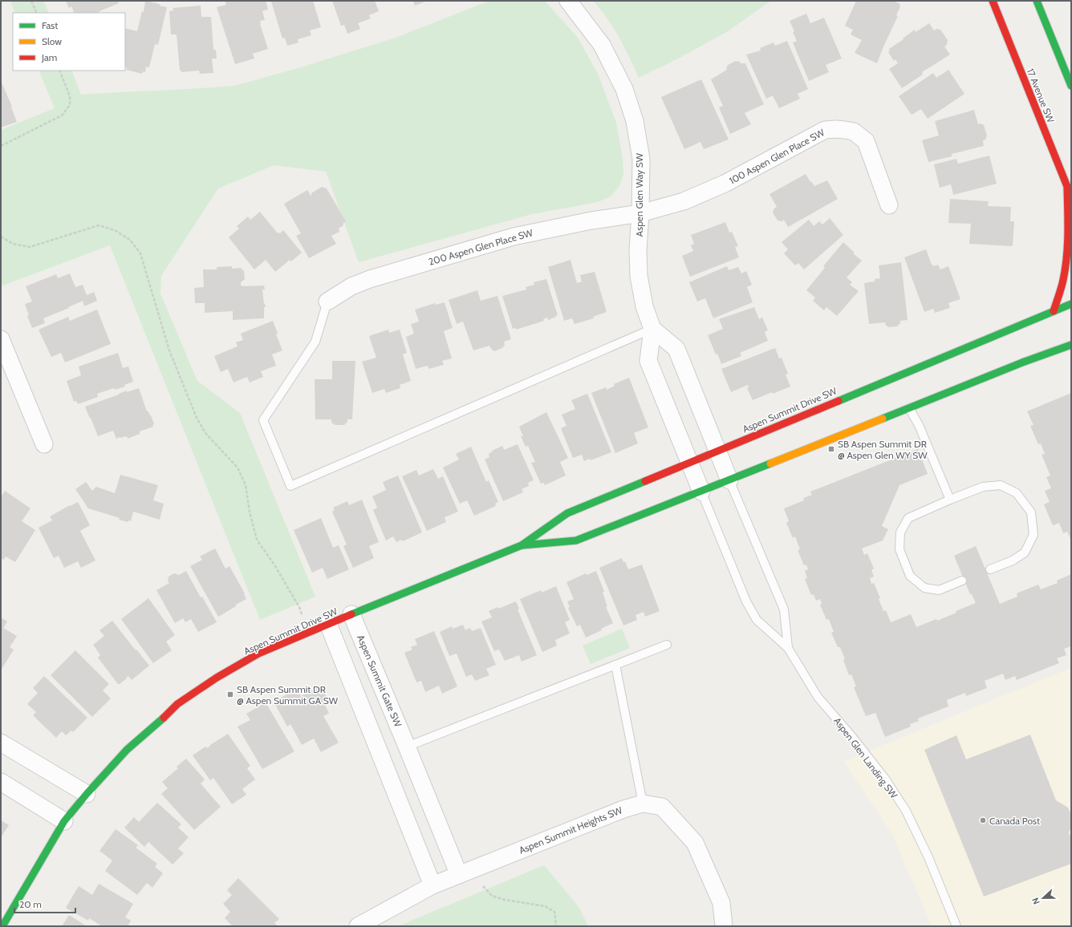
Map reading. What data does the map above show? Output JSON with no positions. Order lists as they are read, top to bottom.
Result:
{
  "streets": {
    "street": [
      "17 Avenue SW",
      "100 Aspen Glen Place SW",
      "Aspen Glen Way SW",
      "200 Aspen Glen Place SW",
      "Aspen Summit Drive SW",
      "Aspen Summit Gate SW",
      "Aspen Summit Heights SW"
    ],
    "lane": ["Aspen Glen Landing SW"]
  },
  "crossings": [
    ["100 Aspen Glen Place SW", "Aspen Glen Way SW"],
    ["100 Aspen Glen Place SW", "200 Aspen Glen Place SW"],
    ["Aspen Glen Way SW", "200 Aspen Glen Place SW"],
    ["Aspen Glen Way SW", "Aspen Summit Drive SW"],
    ["Aspen Glen Way SW", "Aspen Glen Landing SW"],
    ["Aspen Summit Drive SW", "Aspen Summit Gate SW"],
    ["Aspen Summit Drive SW", "Aspen Glen Landing SW"],
    ["Aspen Summit Gate SW", "Aspen Summit Heights SW"]
  ],
  "places": {
    "transit": ["SB Aspen Summit DR @ Aspen Glen WY SW", "SB Aspen Summit DR @ Aspen Summit GA SW"],
    "other": ["Canada Post"]
  },
  "legend": ["Fast", "Slow", "Jam"],
  "scale_bar": "20 m",
  "north": "left"
}
